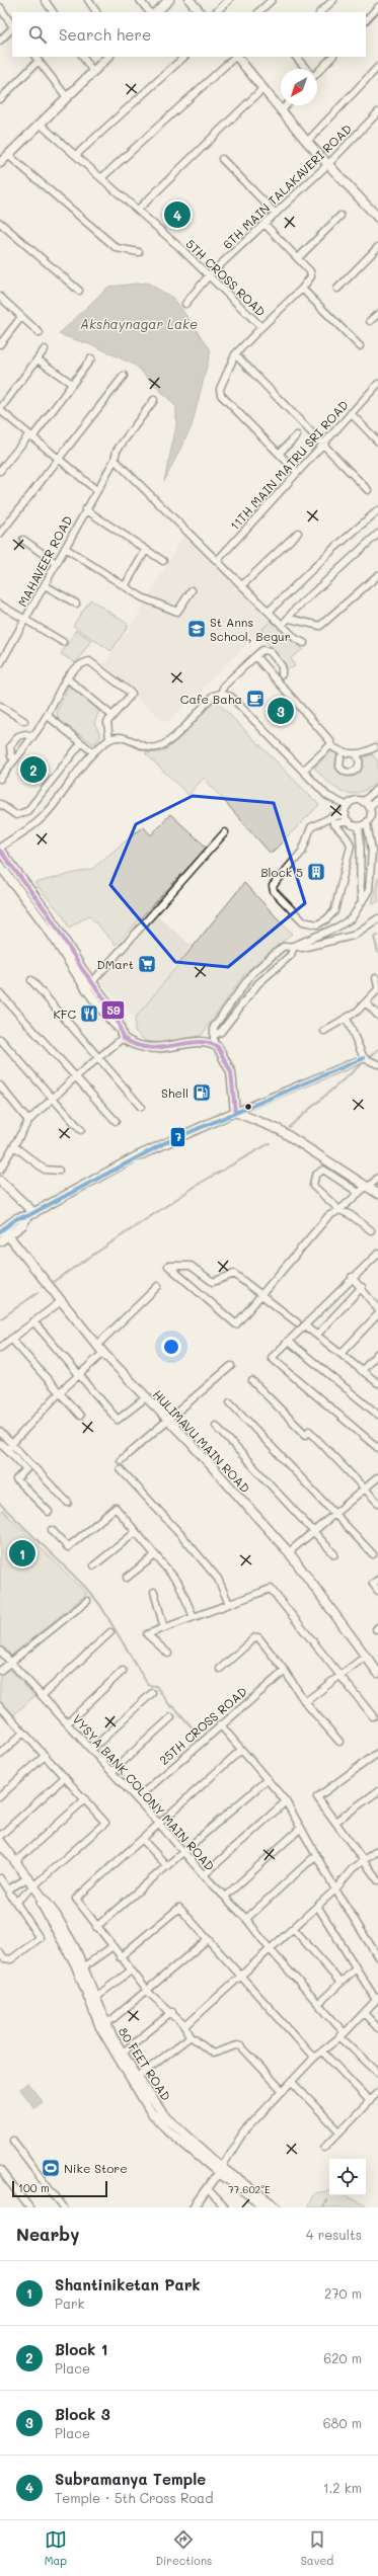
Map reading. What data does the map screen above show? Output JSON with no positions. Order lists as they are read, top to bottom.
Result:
{
  "streets": {
    "main road": ["HULIMAVU MAIN ROAD", "80 FEET ROAD"],
    "street": [
      "6TH MAIN TALAKAVERI ROAD",
      "5TH CROSS ROAD",
      "11TH MAIN MATRU SRI ROAD",
      "MAHAVEER ROAD",
      "25TH CROSS ROAD",
      "VYSYA BANK COLONY MAIN ROAD"
    ]
  },
  "crossings": [
    ["6TH MAIN TALAKAVERI ROAD", "5TH CROSS ROAD"],
    ["25TH CROSS ROAD", "VYSYA BANK COLONY MAIN ROAD"]
  ],
  "water": ["Akshaynagar Lake"],
  "places": {
    "school or university": ["St Anns School, Begur"],
    "cafe": ["Cafe Baha"],
    "building": ["Block 5"],
    "supermarket": ["DMart"],
    "restaurant": ["KFC"],
    "fuel station": ["Shell"],
    "sports": ["Nike Store"]
  },
  "lines": ["transit line 59", "transit line 7"],
  "scale_bar": "100 m",
  "north": "bottom left",
  "page": {
    "search": "Search here",
    "pins": [
      "4",
      "3",
      "2",
      "1"
    ],
    "scale": "100 m",
    "heading": ["Nearby", "4 results"],
    "list": [
      {
        "mark": "1",
        "name": "Shantiniketan Park",
        "note": "Park",
        "value": "270 m"
      },
      {
        "mark": "2",
        "name": "Block 1",
        "note": "Place",
        "value": "620 m"
      },
      {
        "mark": "3",
        "name": "Block 3",
        "note": "Place",
        "value": "680 m"
      },
      {
        "mark": "4",
        "name": "Subramanya Temple",
        "note": "Temple · 5th Cross Road",
        "value": "1.2 km"
      }
    ],
    "nav": ["Map", "Directions", "Saved"]
  },
  "coordinates": ["77.602°E"]
}
